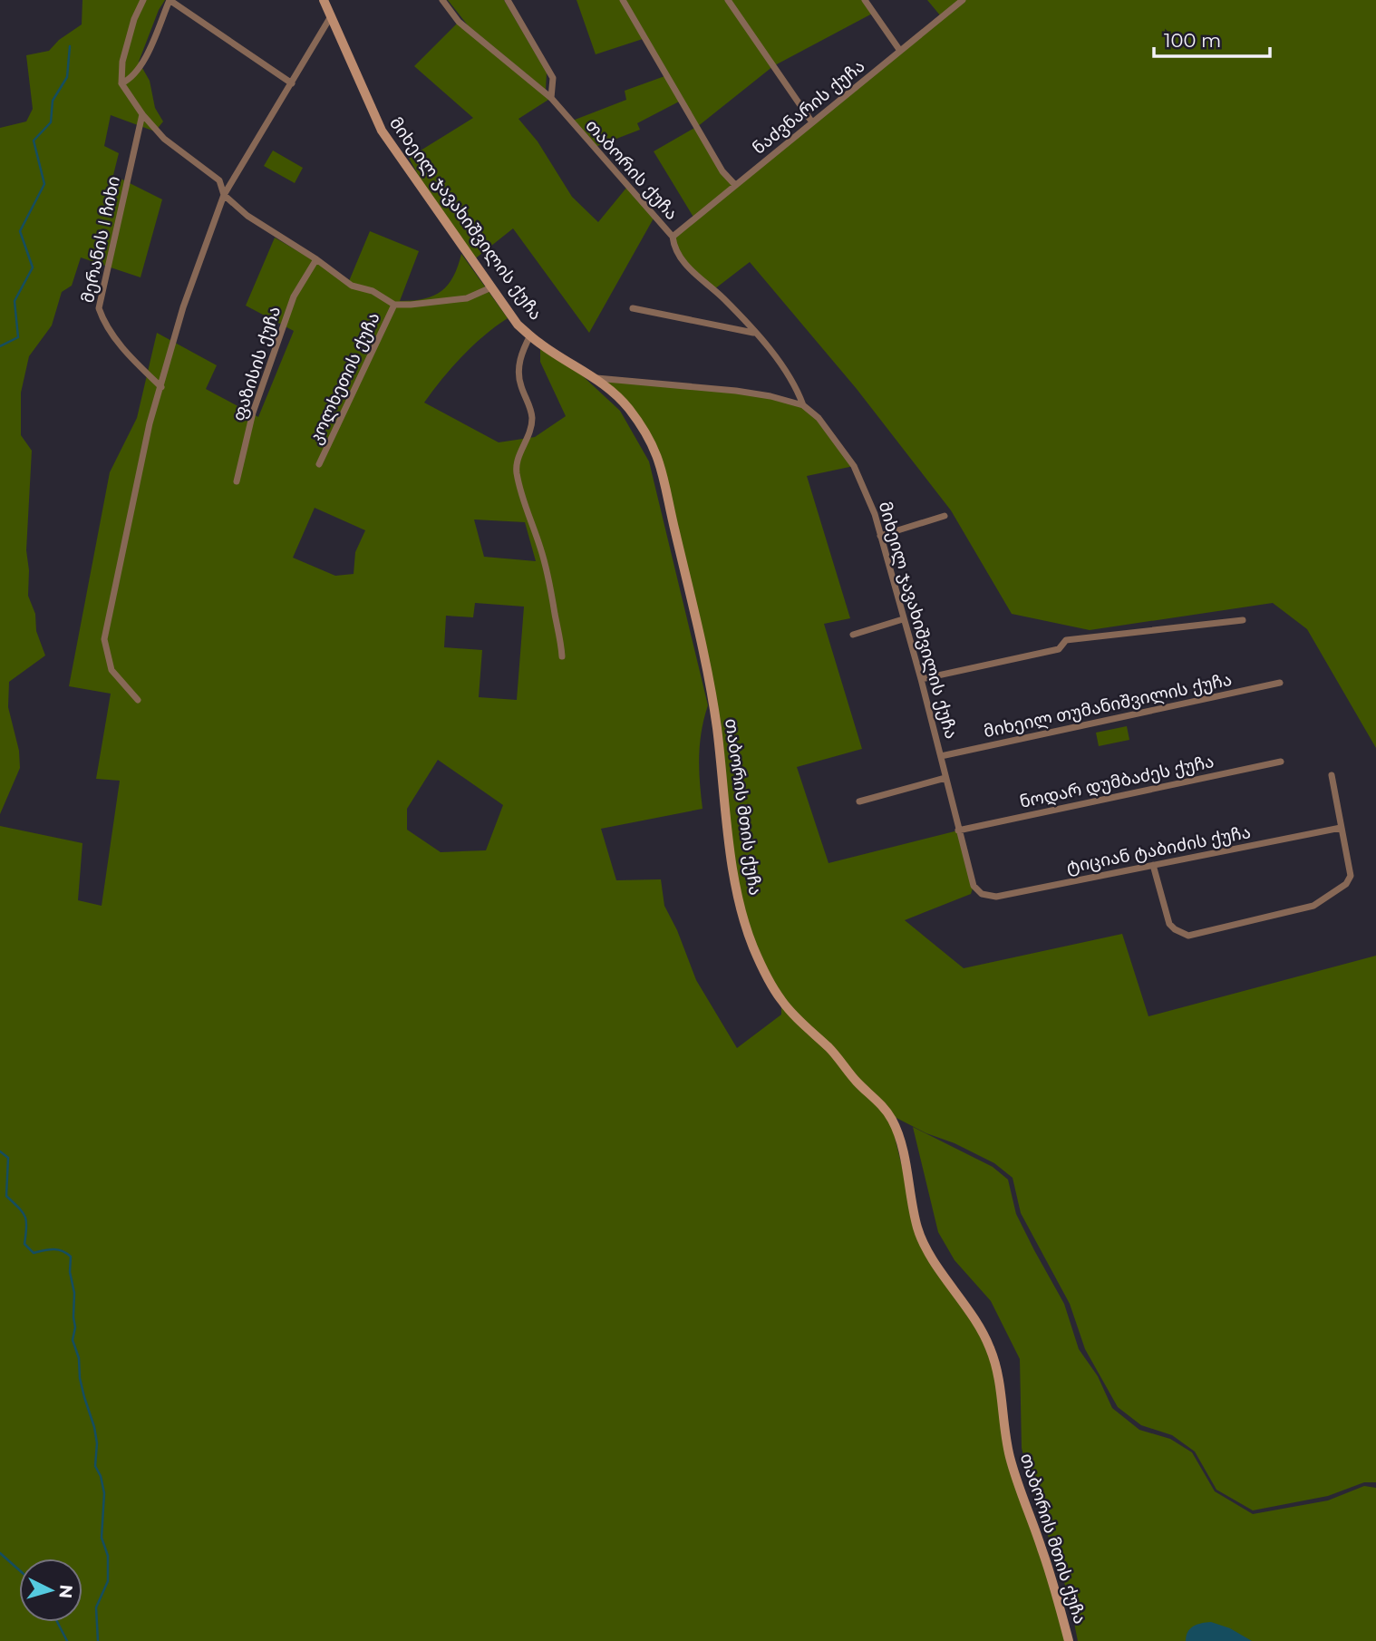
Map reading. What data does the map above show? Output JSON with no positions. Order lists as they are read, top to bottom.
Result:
{
  "streets": {
    "main road": ["მიხეილ ჯავახიშვილის ქუჩა", "თაბორის მთის ქუჩა"],
    "street": [
      "ნაძვნარის ქუჩა",
      "თაბორის ქუჩა",
      "მერანის I ჩიხი",
      "ფაზისის ქუჩა",
      "კოლხეთის ქუჩა",
      "მიხეილ თუმანიშვილის ქუჩა",
      "ნოდარ დუმბაძეს ქუჩა",
      "ტიციან ტაბიძის ქუჩა"
    ]
  },
  "crossings": [
    ["ნაძვნარის ქუჩა", "თაბორის ქუჩა"],
    ["თაბორის ქუჩა", "მიხეილ ჯავახიშვილის ქუჩა"],
    ["მიხეილ ჯავახიშვილის ქუჩა", "მიხეილ თუმანიშვილის ქუჩა"],
    ["მიხეილ ჯავახიშვილის ქუჩა", "ნოდარ დუმბაძეს ქუჩა"],
    ["მიხეილ ჯავახიშვილის ქუჩა", "თაბორის მთის ქუჩა"],
    ["მიხეილ ჯავახიშვილის ქუჩა", "ტიციან ტაბიძის ქუჩა"]
  ],
  "scale_bar": "100 m",
  "north": "right"
}
